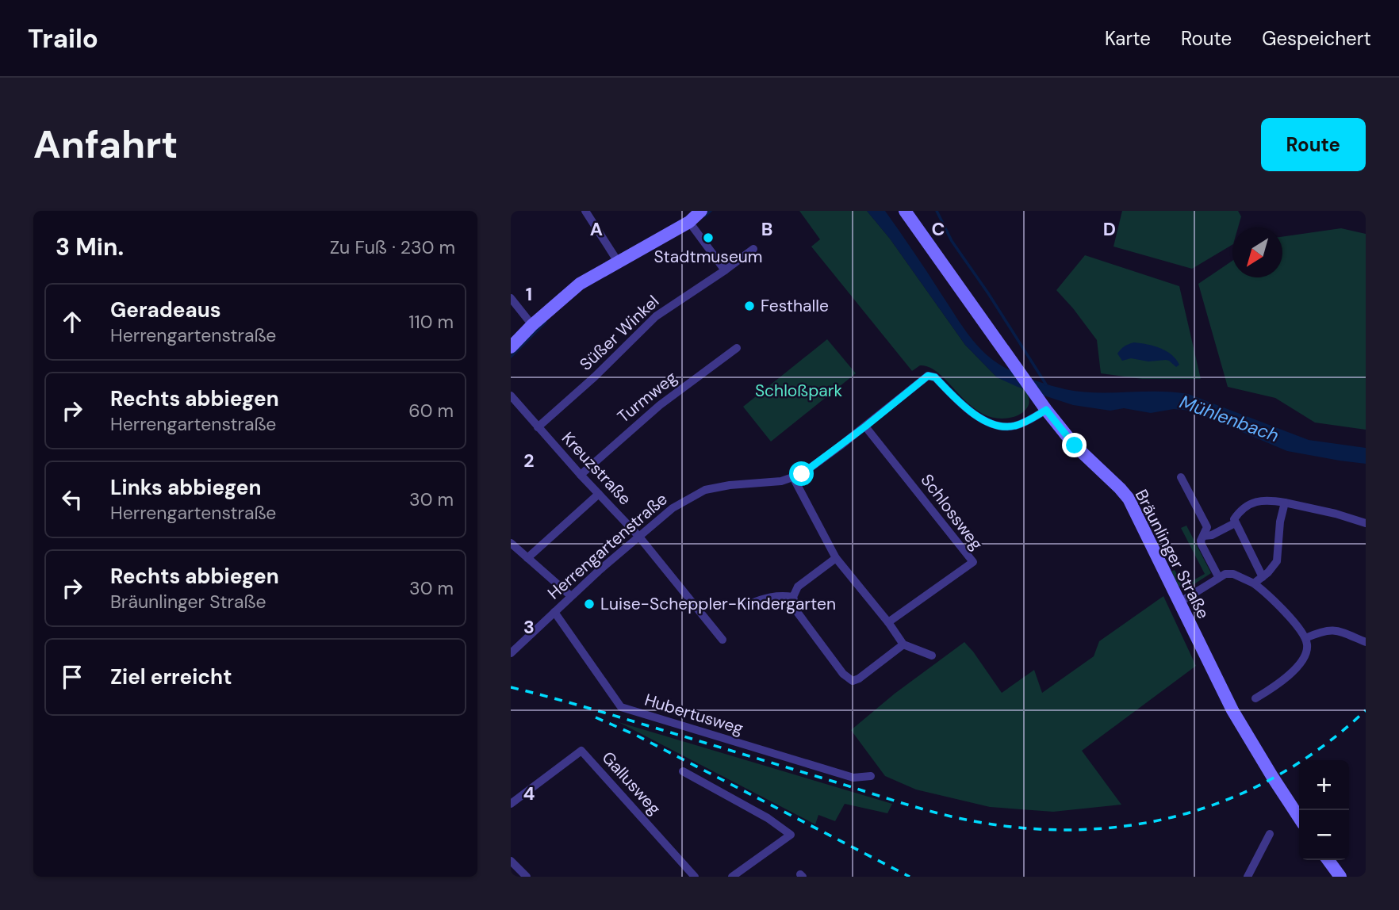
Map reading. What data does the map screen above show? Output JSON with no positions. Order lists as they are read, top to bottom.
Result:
{
  "streets": {
    "main road": ["Bräunlinger Straße"],
    "street": [
      "Süßer Winkel",
      "Turmweg",
      "Kreuzstraße",
      "Schlossweg",
      "Herrengartenstraße",
      "Hubertusweg",
      "Gallusweg"
    ]
  },
  "crossings": [
    ["Süßer Winkel", "Kreuzstraße"],
    ["Turmweg", "Kreuzstraße"],
    ["Kreuzstraße", "Herrengartenstraße"],
    ["Schlossweg", "Herrengartenstraße"],
    ["Herrengartenstraße", "Bräunlinger Straße"],
    ["Herrengartenstraße", "Hubertusweg"]
  ],
  "water": ["Mühlenbach"],
  "parks": ["Schloßpark"],
  "places": ["Stadtmuseum", "Festhalle", "Luise-Scheppler-Kindergarten"],
  "north": "bottom left",
  "page": {
    "header": "Trailo",
    "nav": ["Karte", "Route", "Gespeichert"],
    "buttons": "Route",
    "title": "Anfahrt",
    "heading": ["3 Min.", "Zu Fuß · 230 m"],
    "list": [
      ["Geradeaus", "Herrengartenstraße", "110 m"],
      ["Rechts abbiegen", "Herrengartenstraße", "60 m"],
      ["Links abbiegen", "Herrengartenstraße", "30 m"],
      ["Rechts abbiegen", "Bräunlinger Straße", "30 m"],
      "Ziel erreicht"
    ],
    "map_buttons": ["+", "−"]
  },
  "grid": {
    "columns": [
      "A",
      "B",
      "C",
      "D"
    ],
    "rows": [
      "1",
      "2",
      "3",
      "4"
    ]
  }
}
